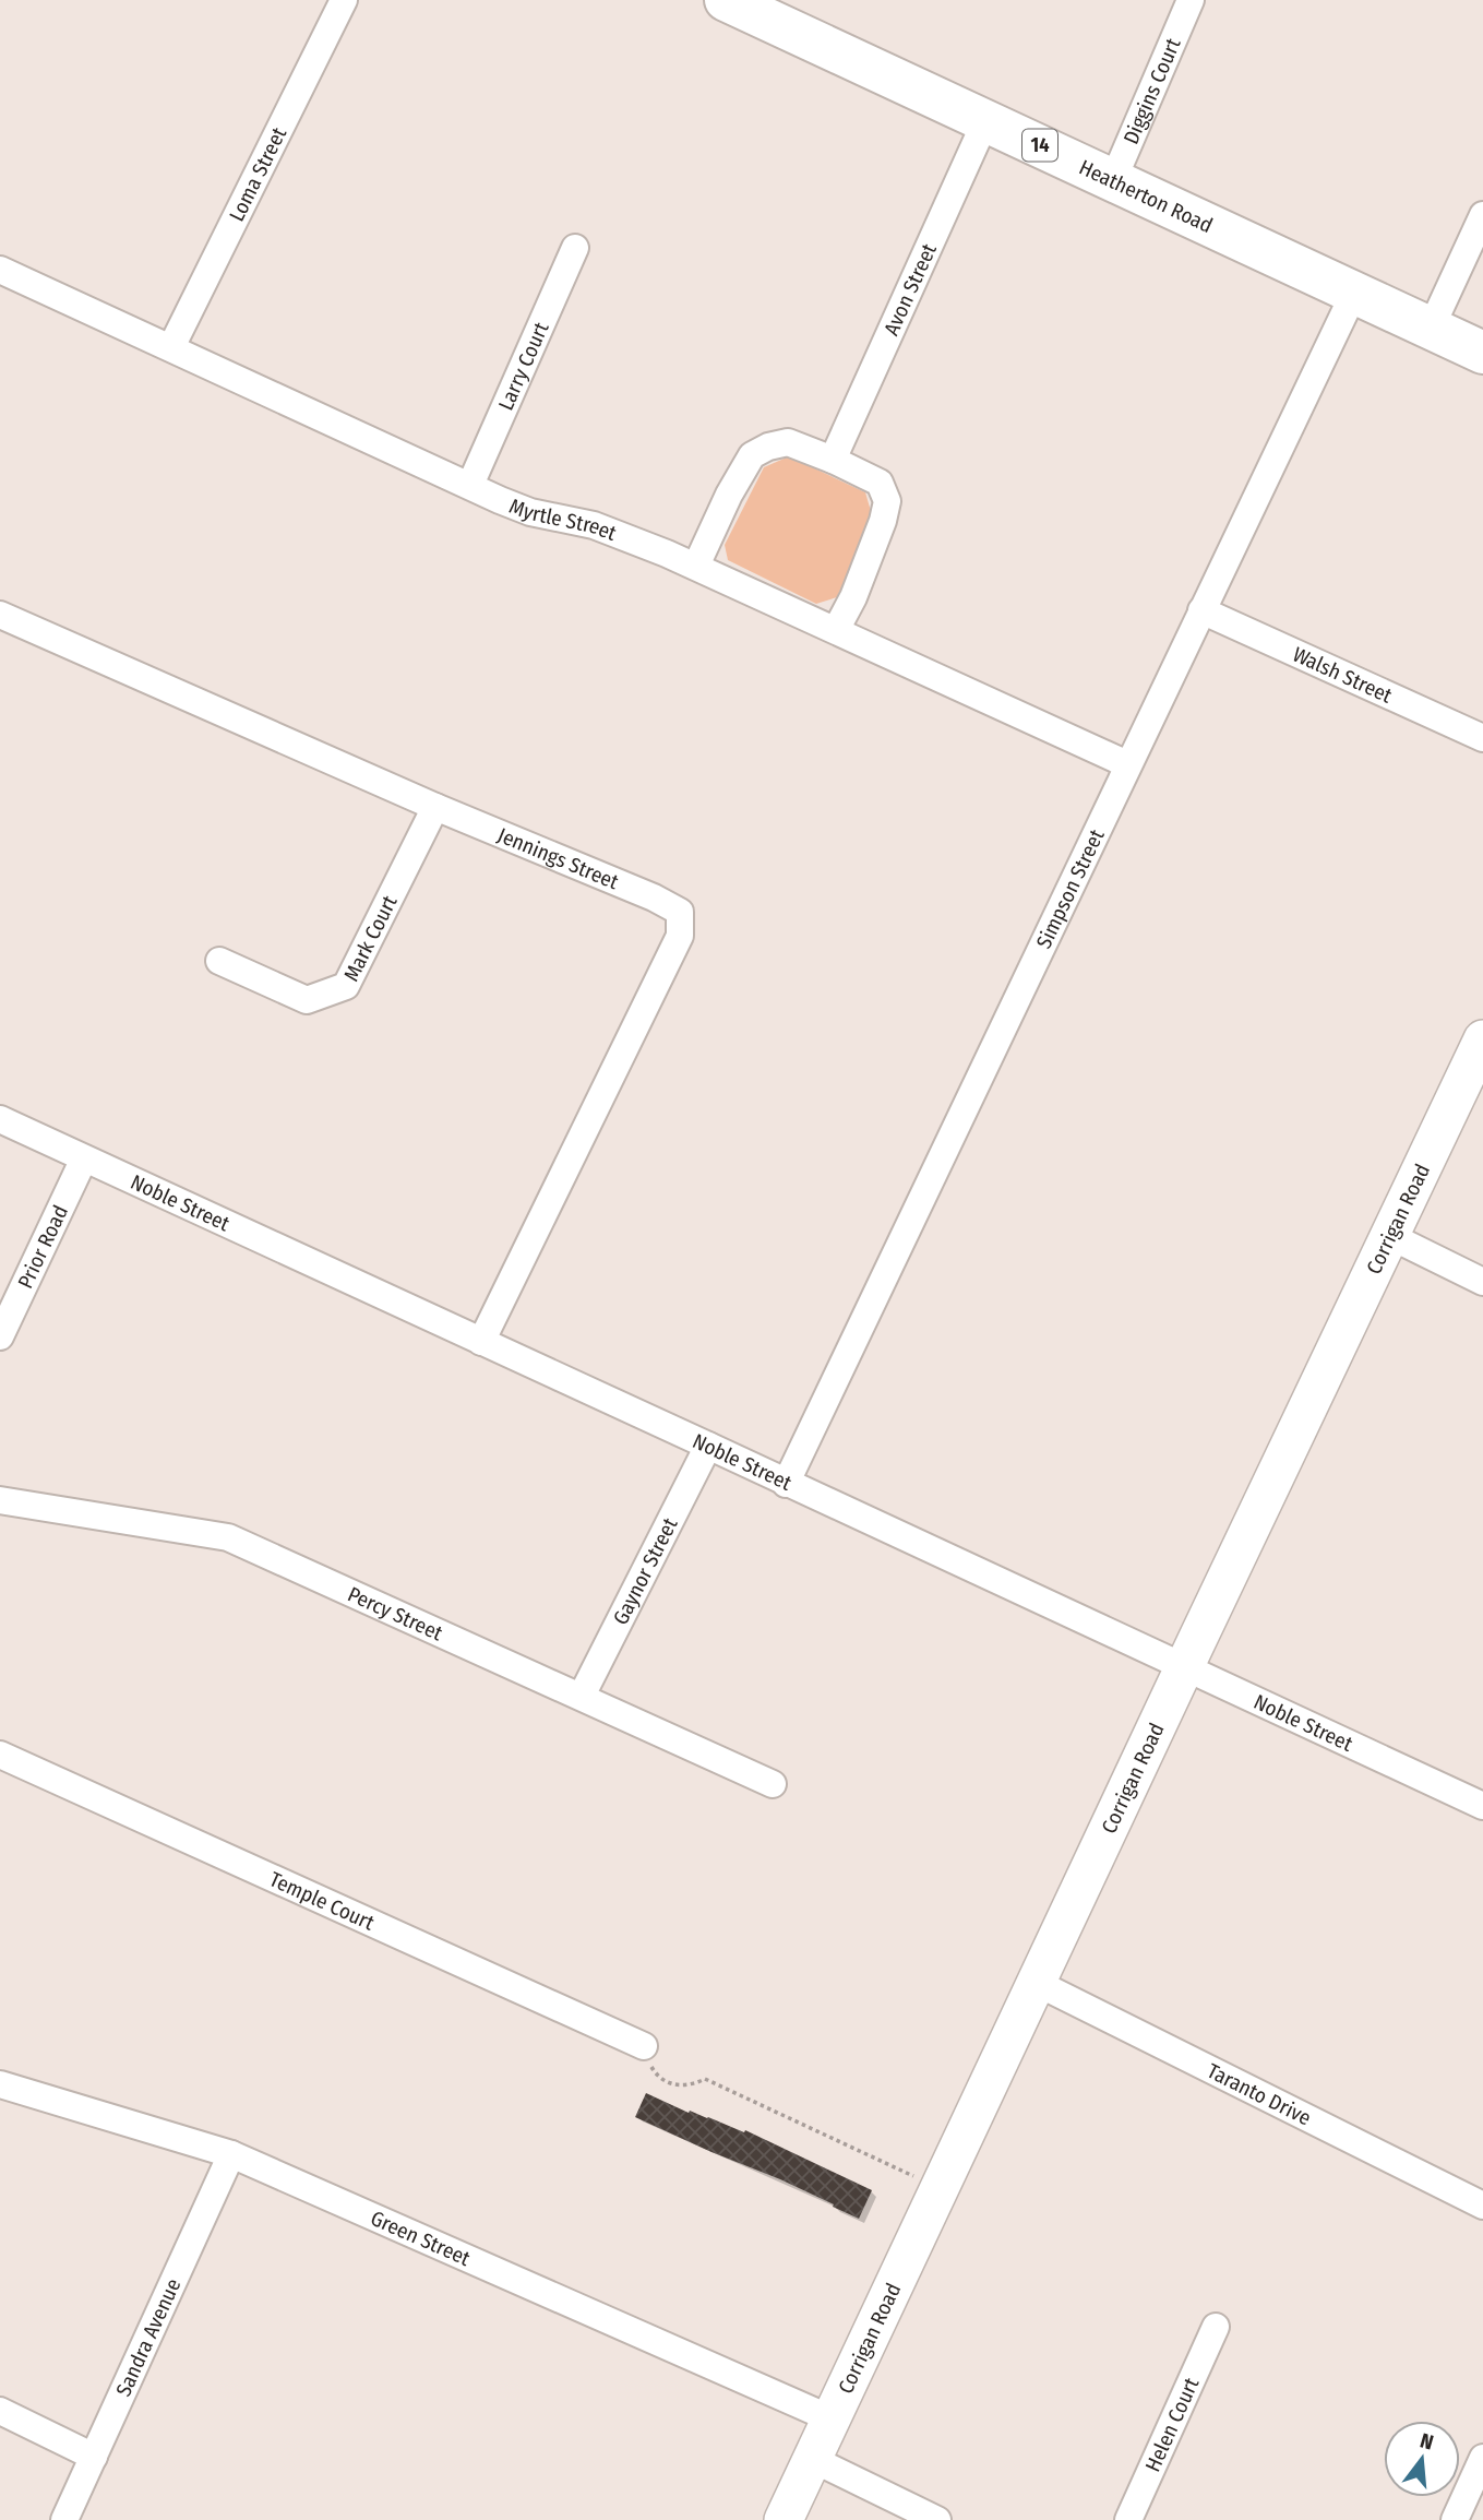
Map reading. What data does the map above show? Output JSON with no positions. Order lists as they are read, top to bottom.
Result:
{
  "streets": {
    "main road": ["14", "Heatherton Road", "Corrigan Road"],
    "street": [
      "Diggins Court",
      "Loma Street",
      "Avon Street",
      "Larry Court",
      "Myrtle Street",
      "Walsh Street",
      "Jennings Street",
      "Simpson Street",
      "Mark Court",
      "Noble Street",
      "Prior Road",
      "Gaynor Street",
      "Percy Street",
      "Temple Court",
      "Taranto Drive",
      "Green Street",
      "Sandra Avenue",
      "Helen Court"
    ]
  },
  "crossings": [
    ["Diggins Court", "Heatherton Road"],
    ["Loma Street", "Myrtle Street"],
    ["Heatherton Road", "Avon Street"],
    ["Heatherton Road", "Simpson Street"],
    ["Larry Court", "Myrtle Street"],
    ["Myrtle Street", "Simpson Street"],
    ["Walsh Street", "Simpson Street"],
    ["Jennings Street", "Mark Court"],
    ["Jennings Street", "Noble Street"],
    ["Simpson Street", "Noble Street"],
    ["Noble Street", "Corrigan Road"],
    ["Noble Street", "Prior Road"],
    ["Noble Street", "Gaynor Street"],
    ["Corrigan Road", "Taranto Drive"],
    ["Corrigan Road", "Green Street"],
    ["Gaynor Street", "Percy Street"],
    ["Green Street", "Sandra Avenue"]
  ],
  "north": "top"
}
